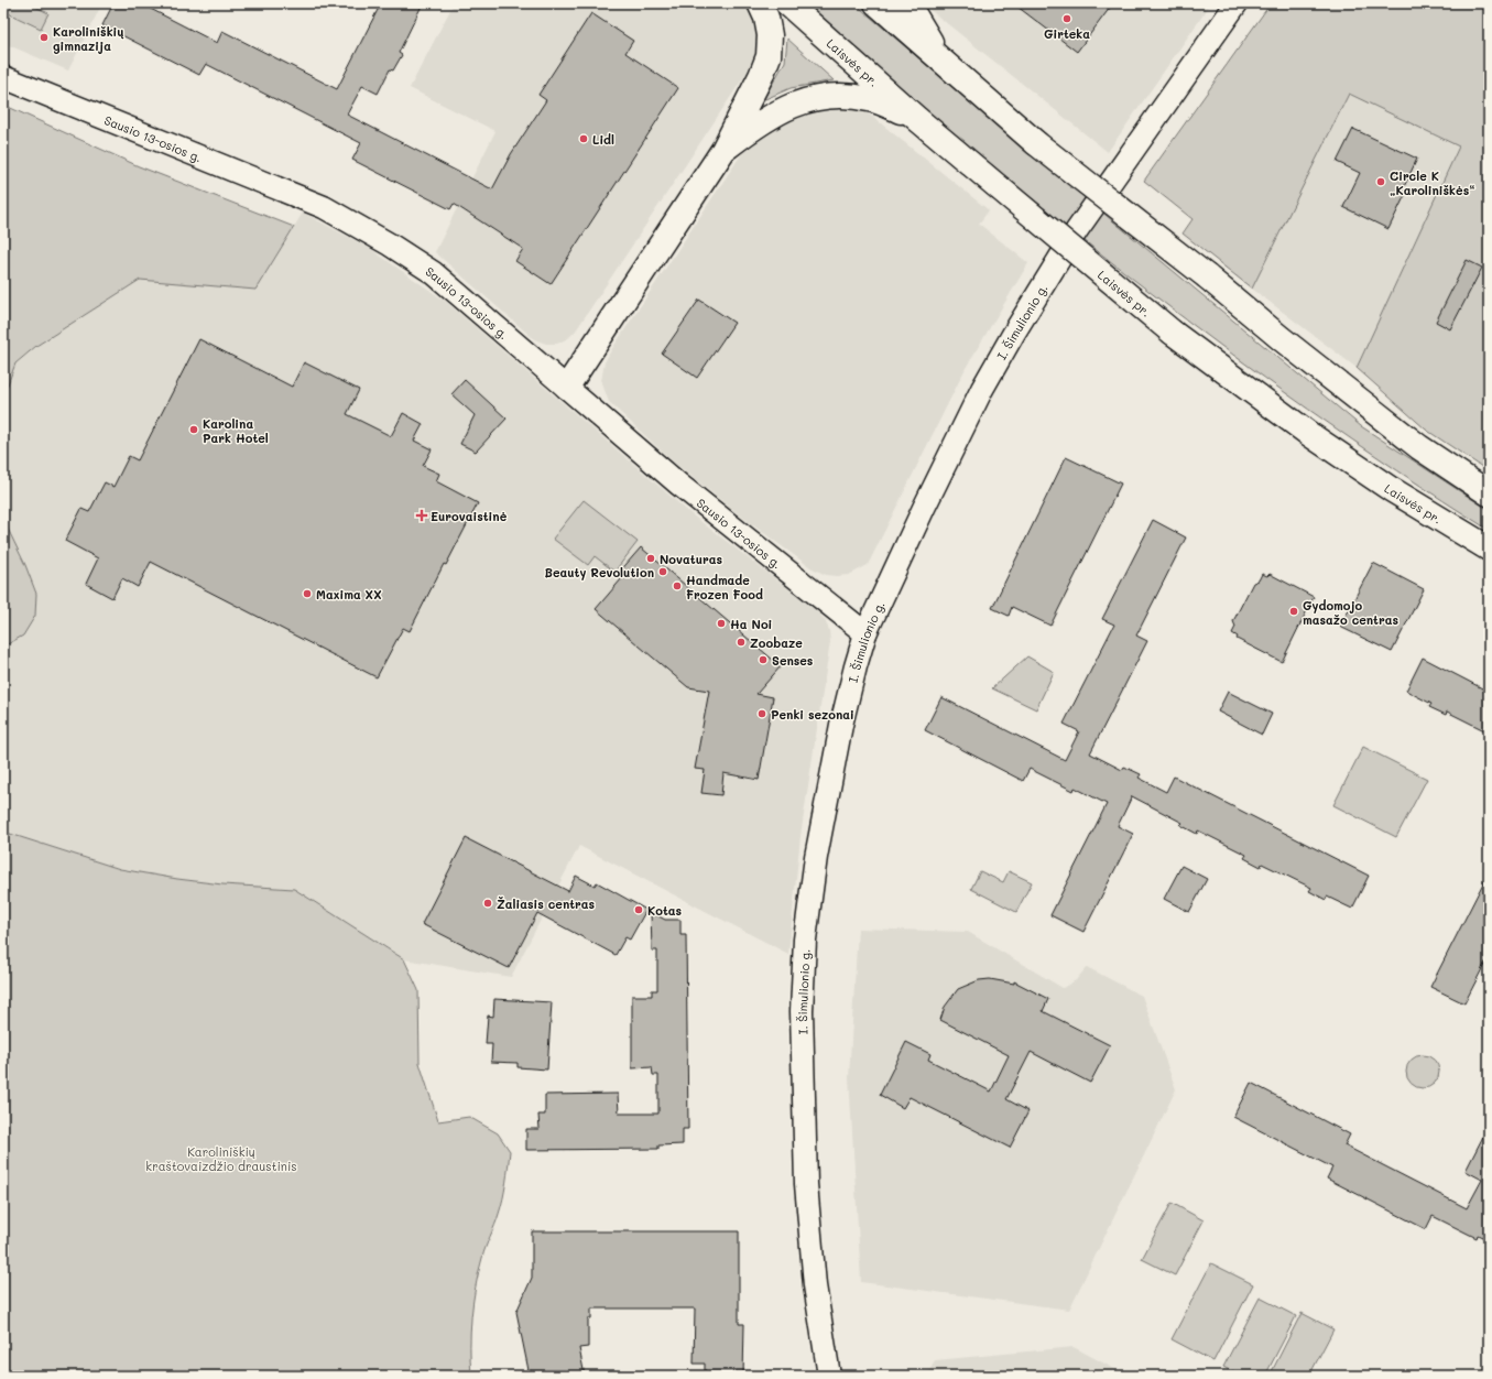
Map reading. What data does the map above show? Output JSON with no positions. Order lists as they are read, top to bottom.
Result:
{
  "streets": {
    "main road": ["Laisvės pr."],
    "street": ["Sausio 13-osios g.", "I. Šimulionio g."]
  },
  "crossings": [
    ["Sausio 13-osios g.", "I. Šimulionio g."]
  ],
  "parks": ["Karoliniškių kraštovaizdžio draustinis"],
  "places": {
    "other": [
      "Girteka",
      "Karoliniškių gimnazija",
      "Lidl",
      "Circle K „Karoliniškės“",
      "Karolina Park Hotel",
      "Novaturas",
      "Beauty Revolution",
      "Handmade Frozen Food",
      "Maxima XX",
      "Gydomojo masažo centras",
      "Ha Noi",
      "Zoobaze",
      "Senses",
      "Penki sezonai",
      "Žaliasis centras",
      "Kotas"
    ],
    "health": ["Eurovaistinė"]
  }
}
